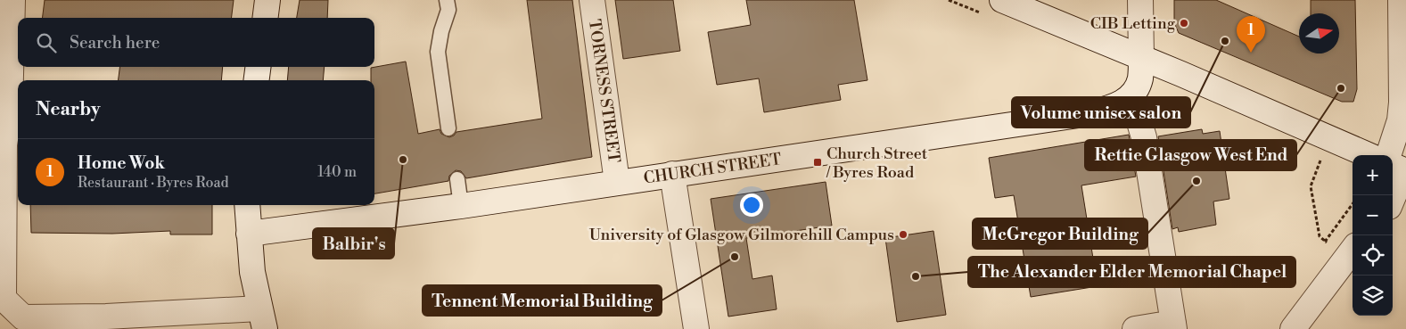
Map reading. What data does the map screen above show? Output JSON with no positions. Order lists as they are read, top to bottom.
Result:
{
  "streets": {
    "street": ["TORNESS STREET", "CHURCH STREET"]
  },
  "crossings": [
    ["TORNESS STREET", "CHURCH STREET"]
  ],
  "places": {
    "other": [
      "CIB Letting",
      "Volume unisex salon",
      "Rettie Glasgow West End",
      "Balbir's",
      "McGregor Building",
      "University of Glasgow Gilmorehill Campus",
      "Tennent Memorial Building",
      "The Alexander Elder Memorial Chapel"
    ],
    "transit": ["Church Street / Byres Road"]
  },
  "north": "right",
  "page": {
    "pins": "1",
    "search": "Search here",
    "heading": "Nearby",
    "list": [
      {
        "mark": "1",
        "name": "Home Wok",
        "note": "Restaurant · Byres Road",
        "value": "140 m"
      }
    ],
    "map_buttons": ["+", "−"]
  }
}
